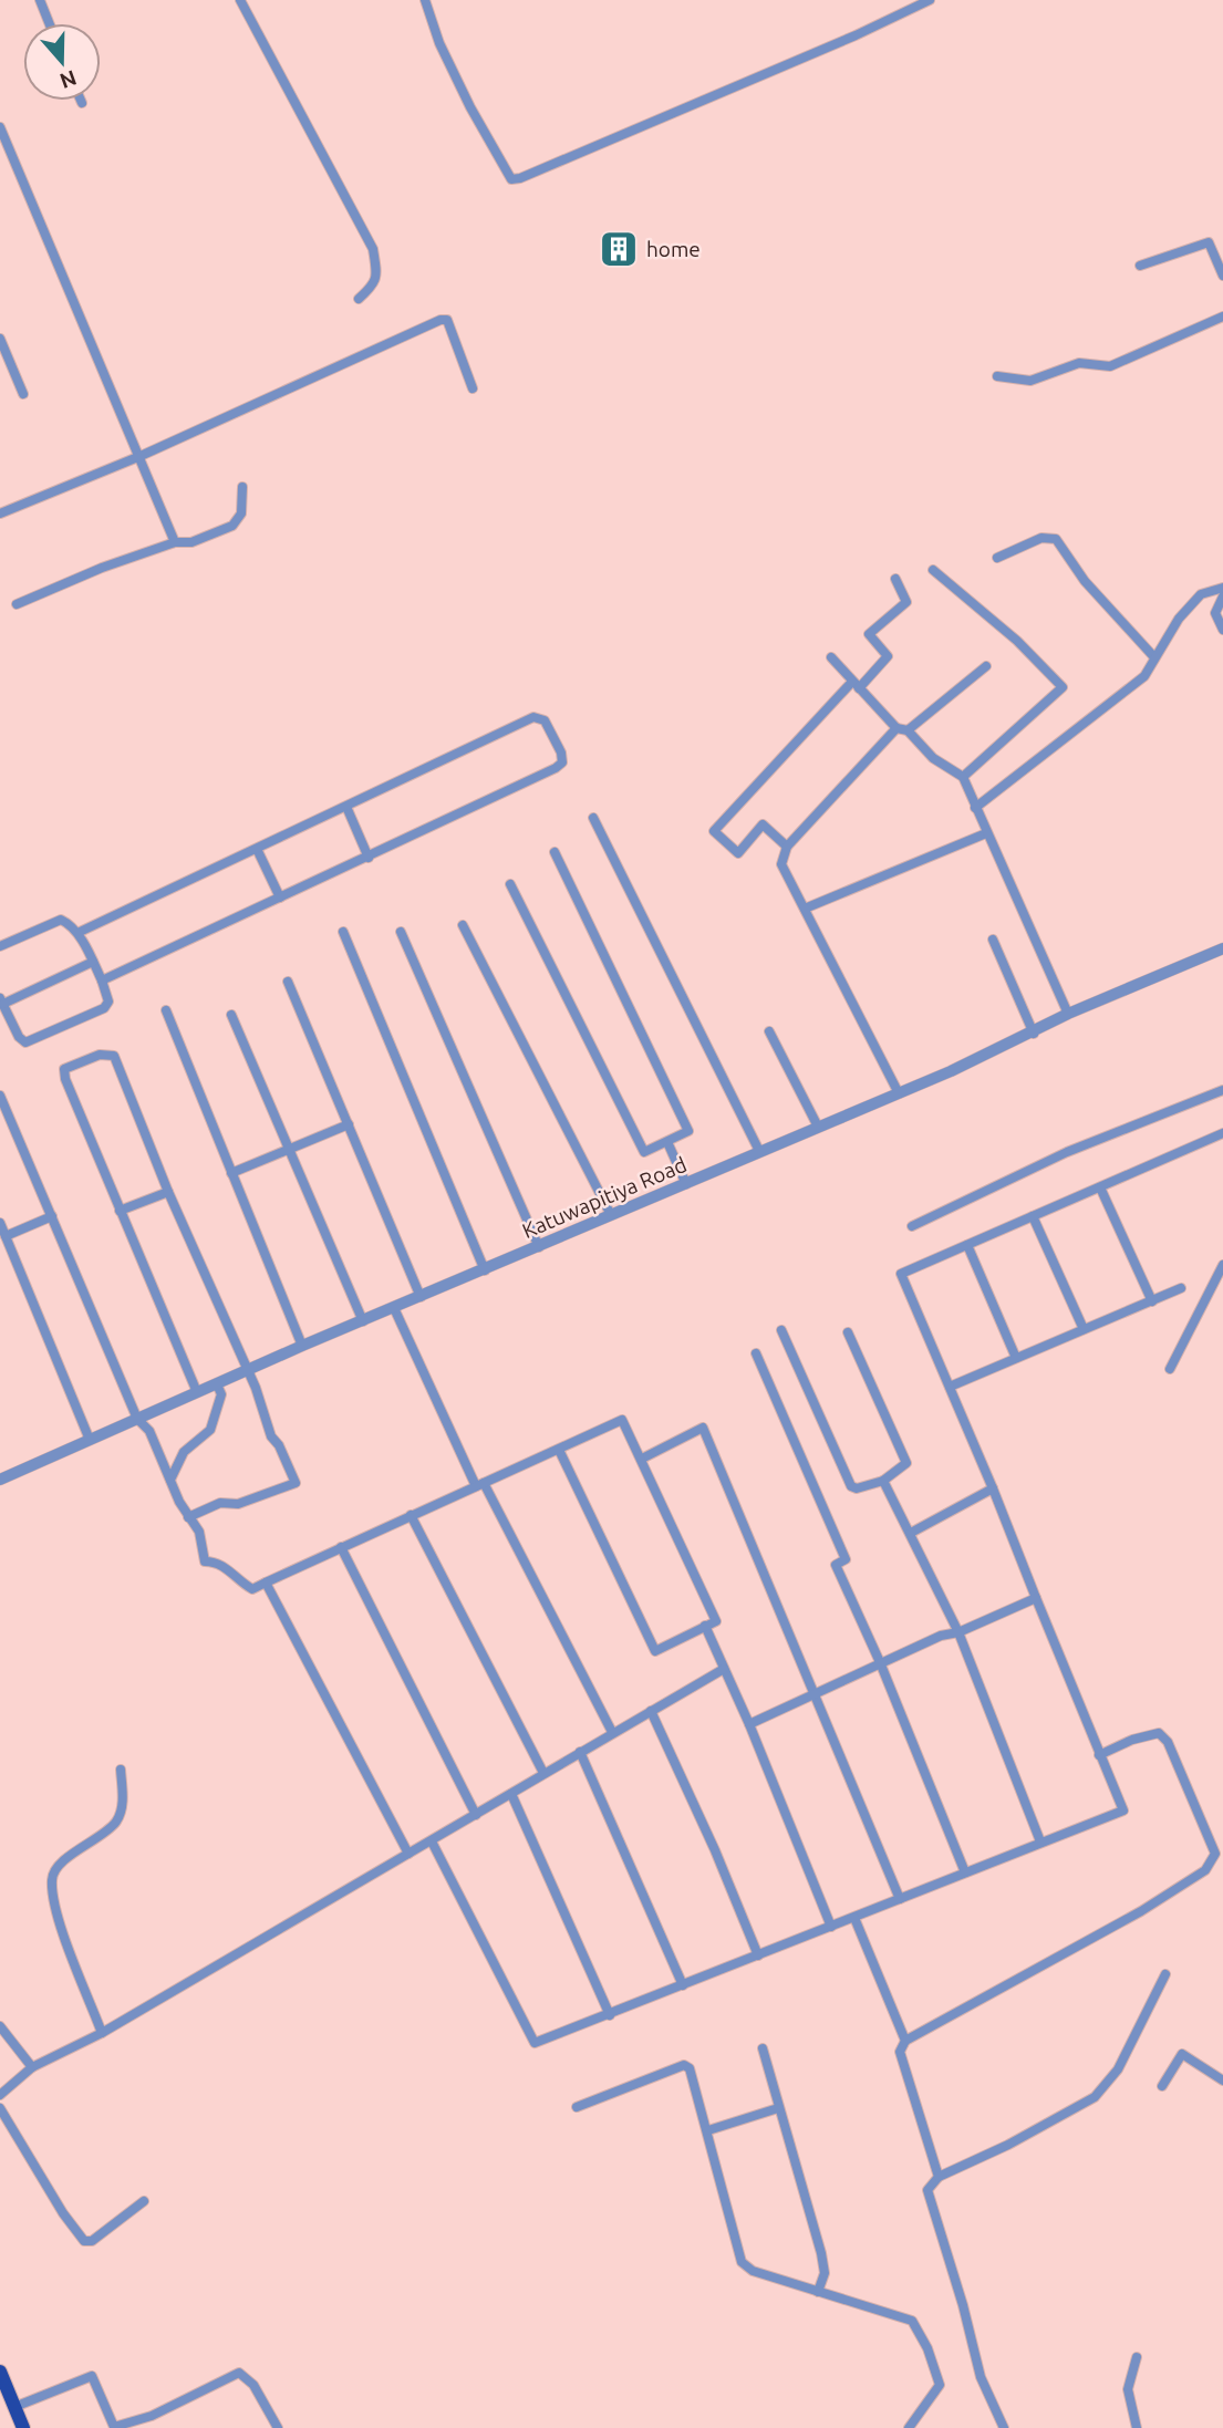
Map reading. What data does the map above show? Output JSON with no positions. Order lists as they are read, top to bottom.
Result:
{
  "streets": {
    "street": ["Katuwapitiya Road"]
  },
  "places": {
    "building": ["home"]
  },
  "north": "bottom"
}
